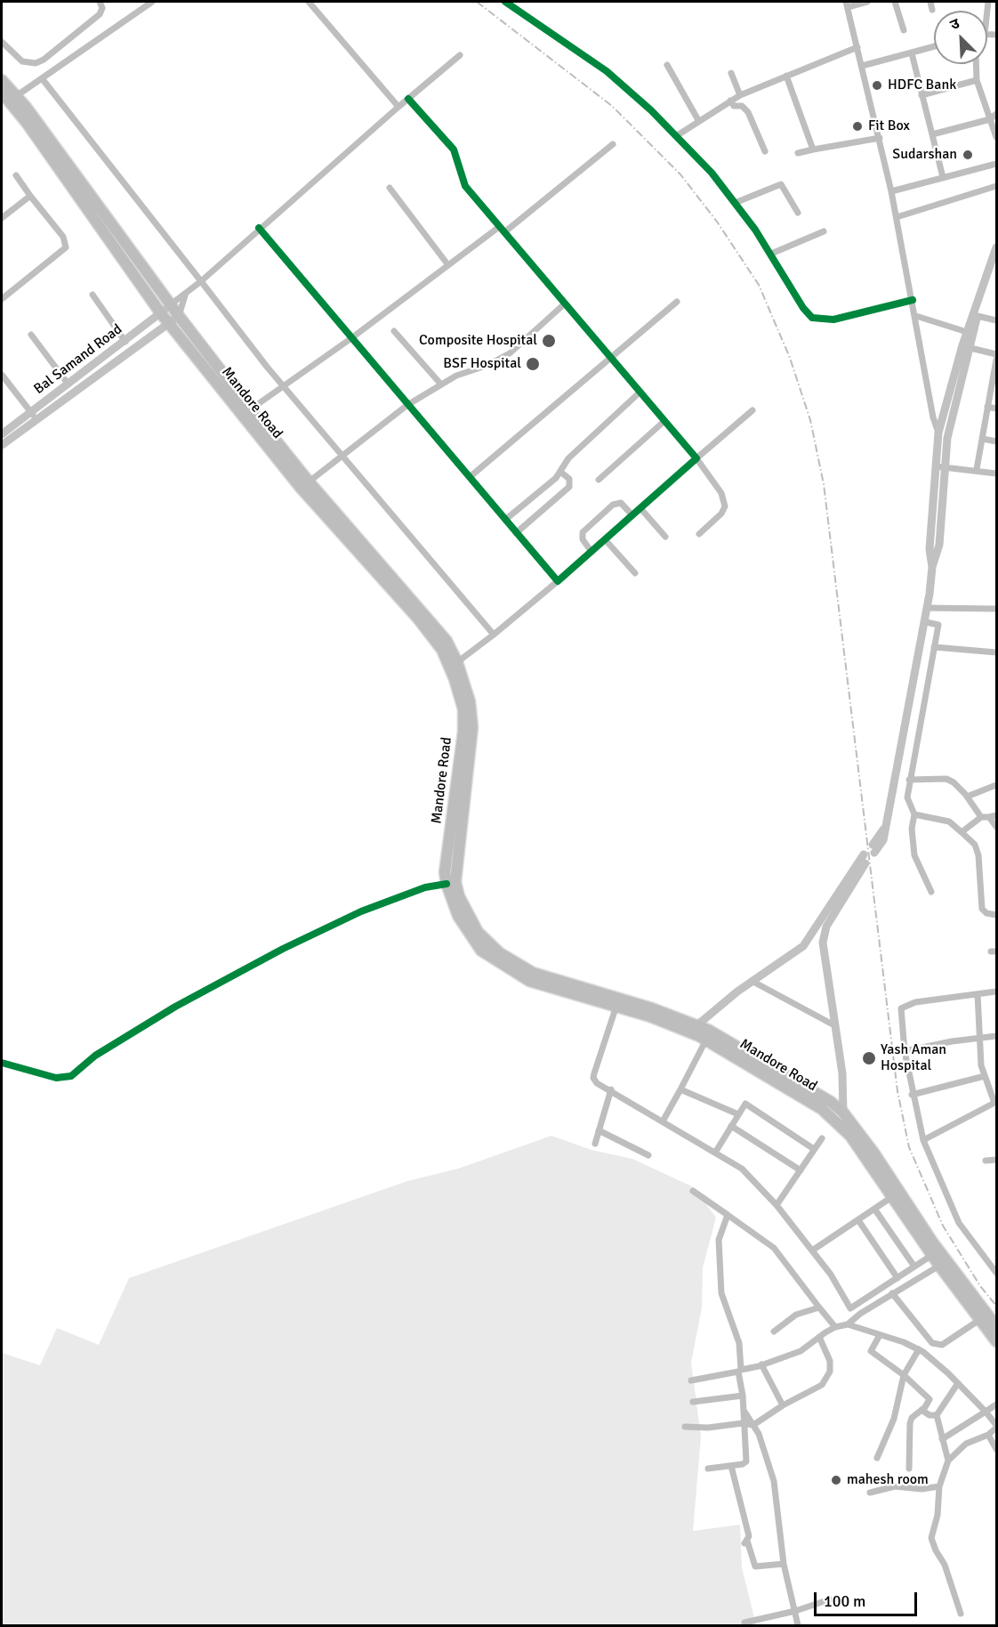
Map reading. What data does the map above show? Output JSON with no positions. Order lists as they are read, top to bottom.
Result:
{
  "streets": {
    "highway": ["Mandore Road"],
    "main road": ["Bal Samand Road"]
  },
  "crossings": [
    ["Bal Samand Road", "Mandore Road"]
  ],
  "places": [
    "HDFC Bank",
    "Fit Box",
    "Sudarshan",
    "Composite Hospital",
    "BSF Hospital",
    "Yash Aman Hospital",
    "mahesh room"
  ],
  "scale_bar": "100 m",
  "north": "top left"
}
